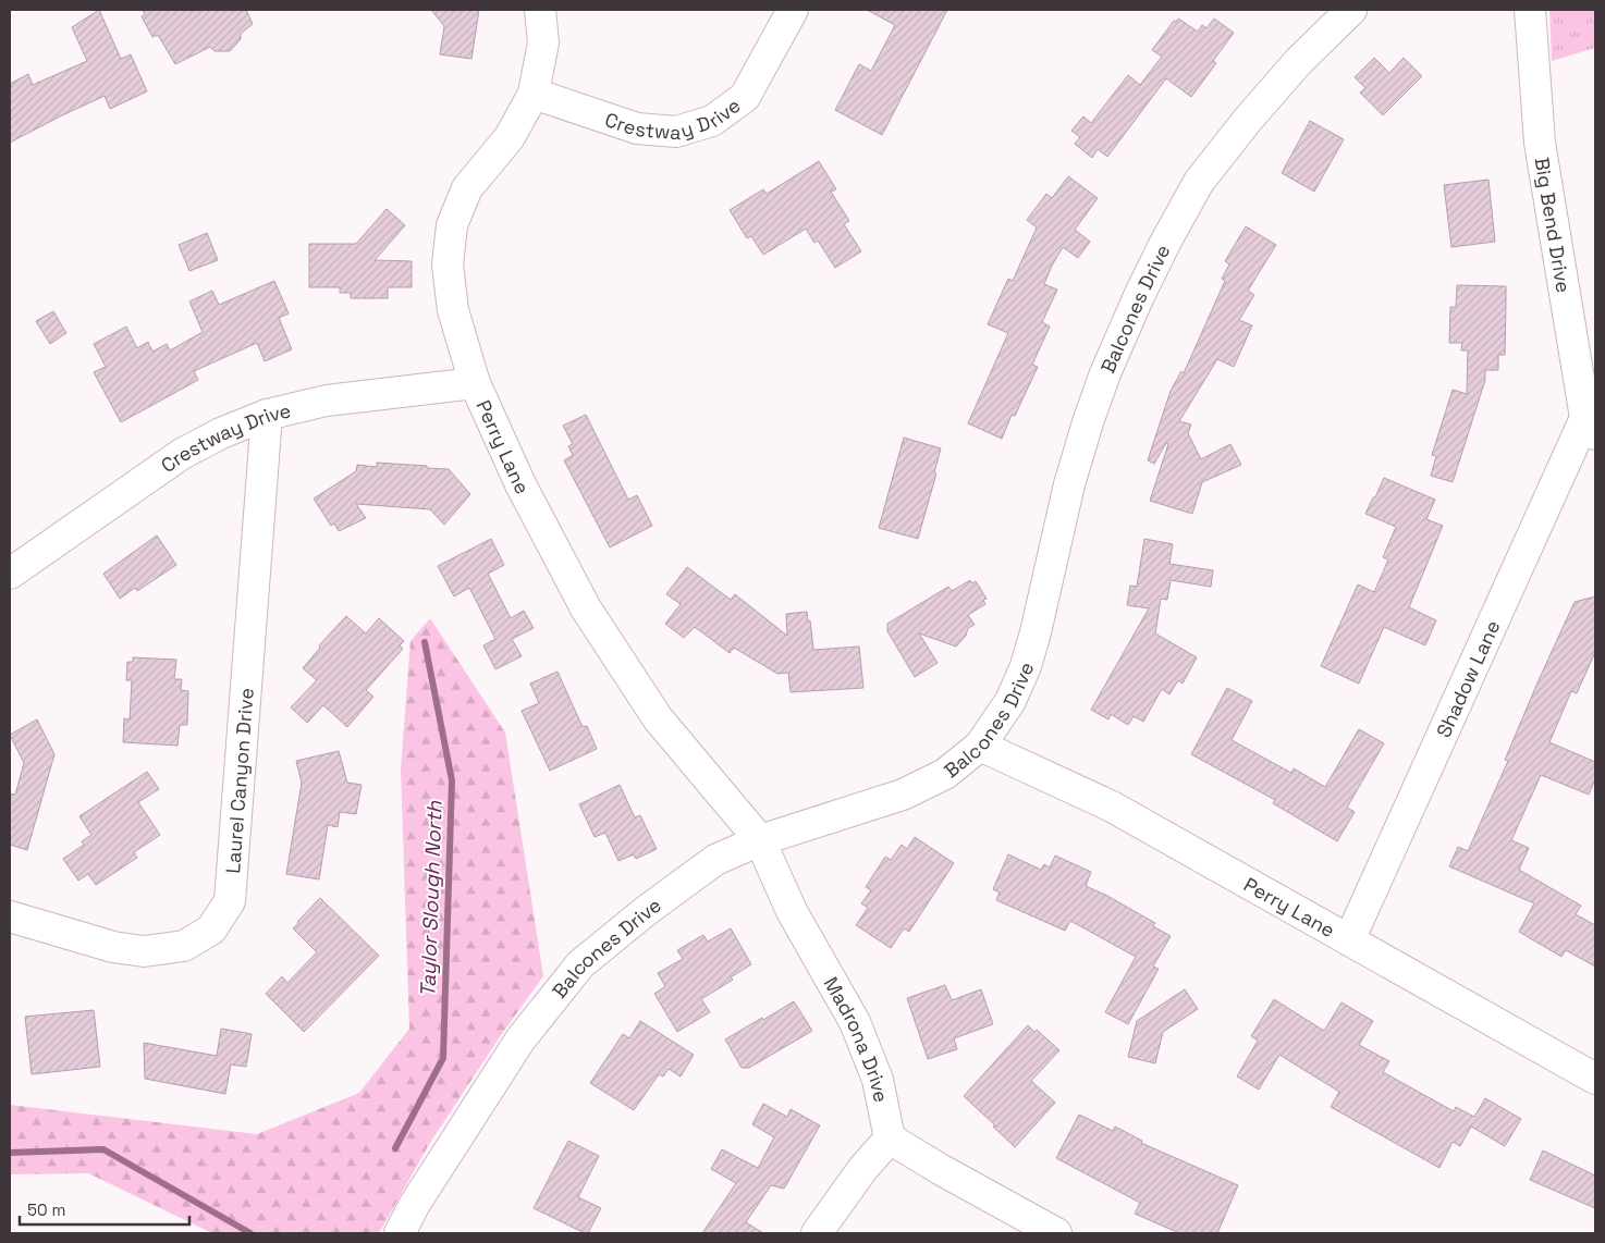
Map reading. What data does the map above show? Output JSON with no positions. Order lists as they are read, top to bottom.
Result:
{
  "streets": {
    "street": [
      "Crestway Drive",
      "Big Bend Drive",
      "Balcones Drive",
      "Perry Lane",
      "Shadow Lane",
      "Laurel Canyon Drive",
      "Madrona Drive"
    ]
  },
  "crossings": [
    ["Crestway Drive", "Perry Lane"],
    ["Crestway Drive", "Laurel Canyon Drive"],
    ["Big Bend Drive", "Shadow Lane"],
    ["Balcones Drive", "Perry Lane"],
    ["Balcones Drive", "Madrona Drive"],
    ["Perry Lane", "Shadow Lane"],
    ["Perry Lane", "Madrona Drive"]
  ],
  "water": ["Taylor Slough North"],
  "scale_bar": "50 m"
}
